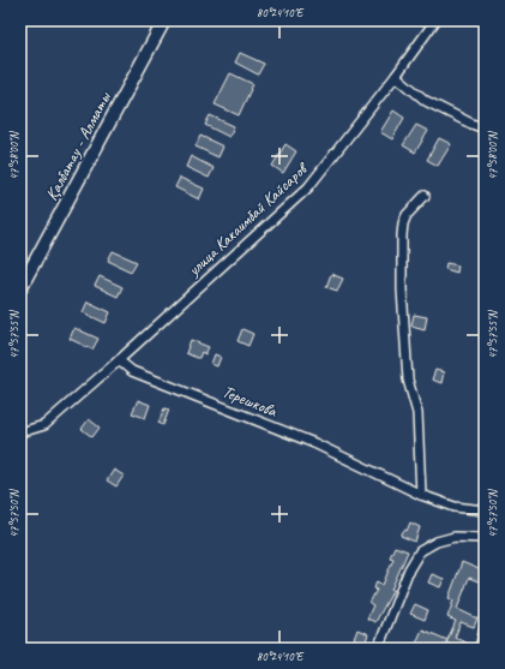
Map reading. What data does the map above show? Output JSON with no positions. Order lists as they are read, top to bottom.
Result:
{
  "streets": {
    "highway": ["Қалбатау - Алматы"],
    "street": ["улица Какаимбай Кайсаров", "Терешкова"]
  },
  "crossings": [
    ["улица Какаимбай Кайсаров", "Терешкова"]
  ],
  "coordinates": [
    "80°24'10\"E",
    "47°58'00\"N",
    "47°57'55\"N",
    "47°57'50\"N"
  ]
}
